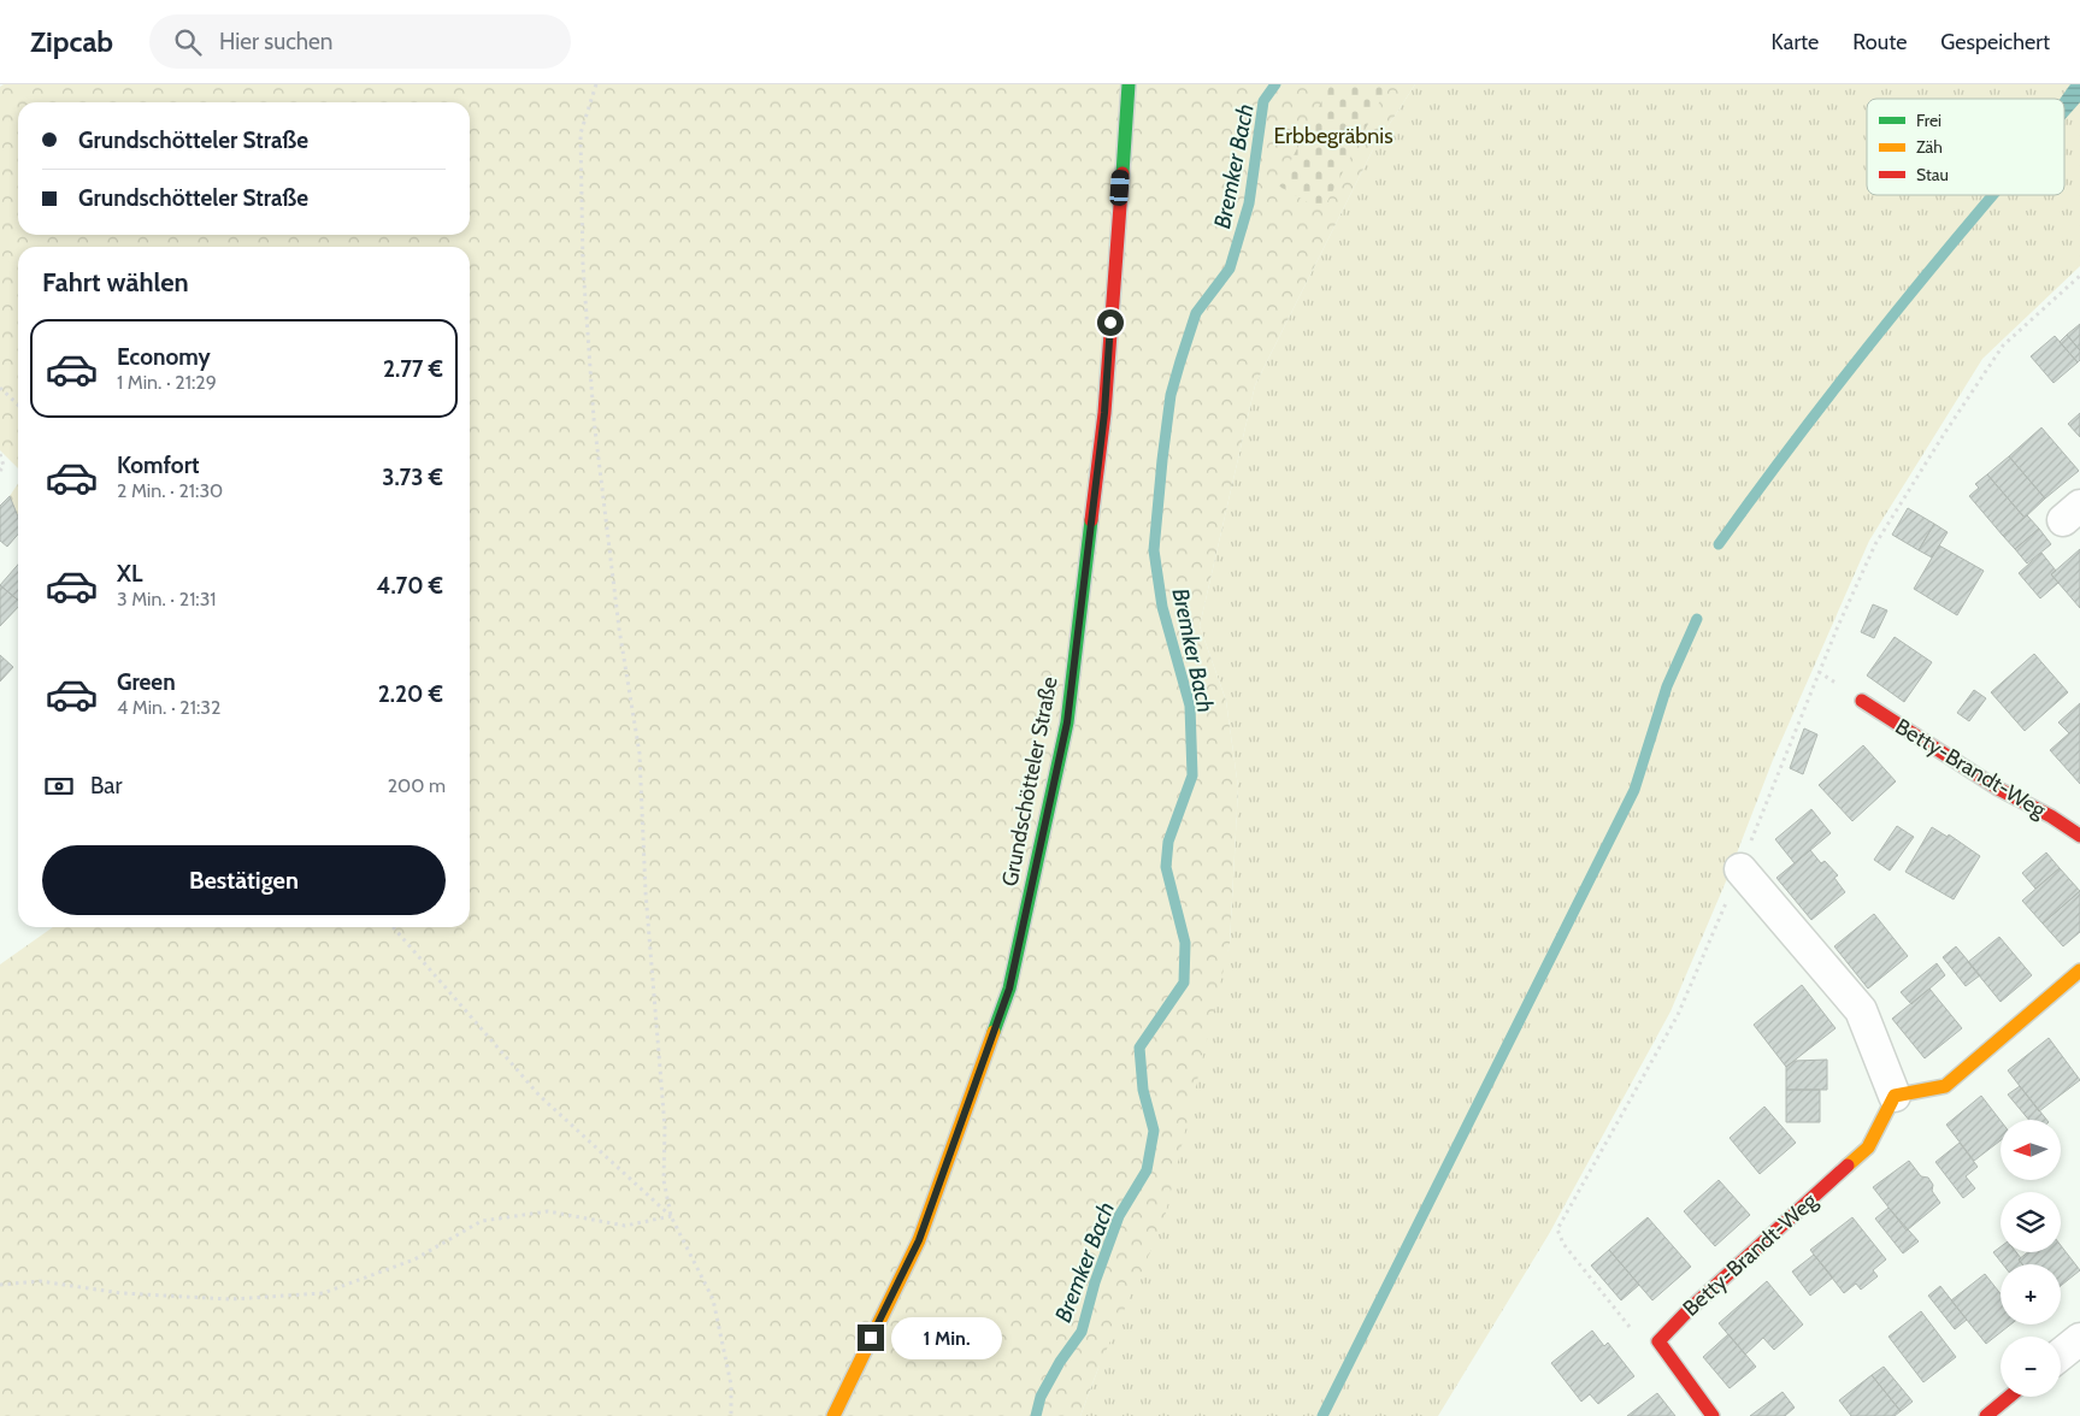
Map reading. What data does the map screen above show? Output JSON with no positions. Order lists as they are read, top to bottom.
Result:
{
  "streets": {
    "main road": ["Betty-Brandt-Weg", "Grundschötteler Straße"]
  },
  "water": ["Bremker Bach"],
  "parks": ["Erbbegräbnis"],
  "legend": ["Frei", "Zäh", "Stau"],
  "north": "left",
  "page": {
    "header": "Zipcab",
    "search": "Hier suchen",
    "nav": ["Karte", "Route", "Gespeichert"],
    "banner": ["Grundschötteler Straße", "Grundschötteler Straße"],
    "heading": "Fahrt wählen",
    "list": [
      {
        "name": "Economy",
        "note": "1 Min. · 21:29",
        "value": "2.77 €"
      },
      {
        "name": "Komfort",
        "note": "2 Min. · 21:30",
        "value": "3.73 €"
      },
      {
        "name": "XL",
        "note": "3 Min. · 21:31",
        "value": "4.70 €"
      },
      {
        "name": "Green",
        "note": "4 Min. · 21:32",
        "value": "2.20 €"
      }
    ],
    "pay": ["Bar", "200 m"],
    "buttons": "Bestätigen",
    "map_buttons": ["+", "−"],
    "bubble": "1 Min."
  }
}
